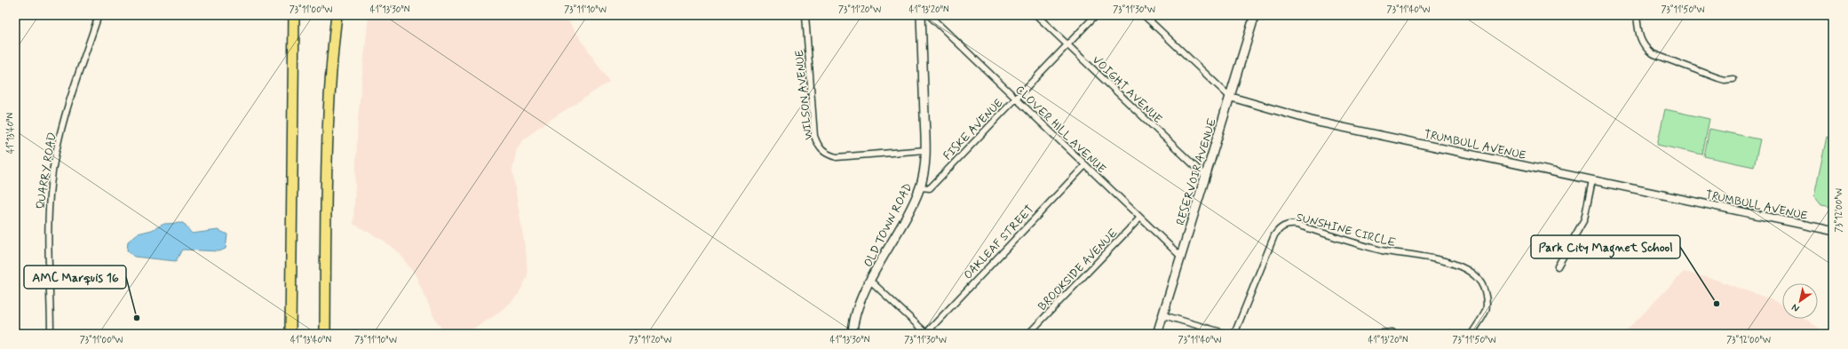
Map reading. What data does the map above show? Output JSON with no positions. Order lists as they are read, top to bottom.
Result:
{
  "streets": {
    "main road": ["RESERVOIR AVENUE", "OLD TOWN ROAD"],
    "street": [
      "VOIGHT AVENUE",
      "WILSON AVENUE",
      "FISKE AVENUE",
      "CLOVER HILL AVENUE",
      "TRUMBULL AVENUE",
      "QUARRY ROAD",
      "SUNSHINE CIRCLE",
      "OAKLEAF STREET",
      "BROOKSIDE AVENUE"
    ]
  },
  "crossings": [
    ["VOIGHT AVENUE", "FISKE AVENUE"],
    ["VOIGHT AVENUE", "RESERVOIR AVENUE"],
    ["WILSON AVENUE", "OLD TOWN ROAD"],
    ["FISKE AVENUE", "CLOVER HILL AVENUE"],
    ["FISKE AVENUE", "OLD TOWN ROAD"],
    ["CLOVER HILL AVENUE", "RESERVOIR AVENUE"],
    ["CLOVER HILL AVENUE", "OAKLEAF STREET"],
    ["CLOVER HILL AVENUE", "BROOKSIDE AVENUE"],
    ["TRUMBULL AVENUE", "RESERVOIR AVENUE"]
  ],
  "places": ["Park City Magnet School", "AMC Marquis 16"],
  "north": "bottom left",
  "coordinates": [
    "73°11'00\"W",
    "41°13'30\"N",
    "73°11'10\"W",
    "73°11'20\"W",
    "41°13'20\"N",
    "73°11'30\"W",
    "73°11'40\"W",
    "73°11'50\"W",
    "41°13'40\"N",
    "73°12'00\"W"
  ]
}
